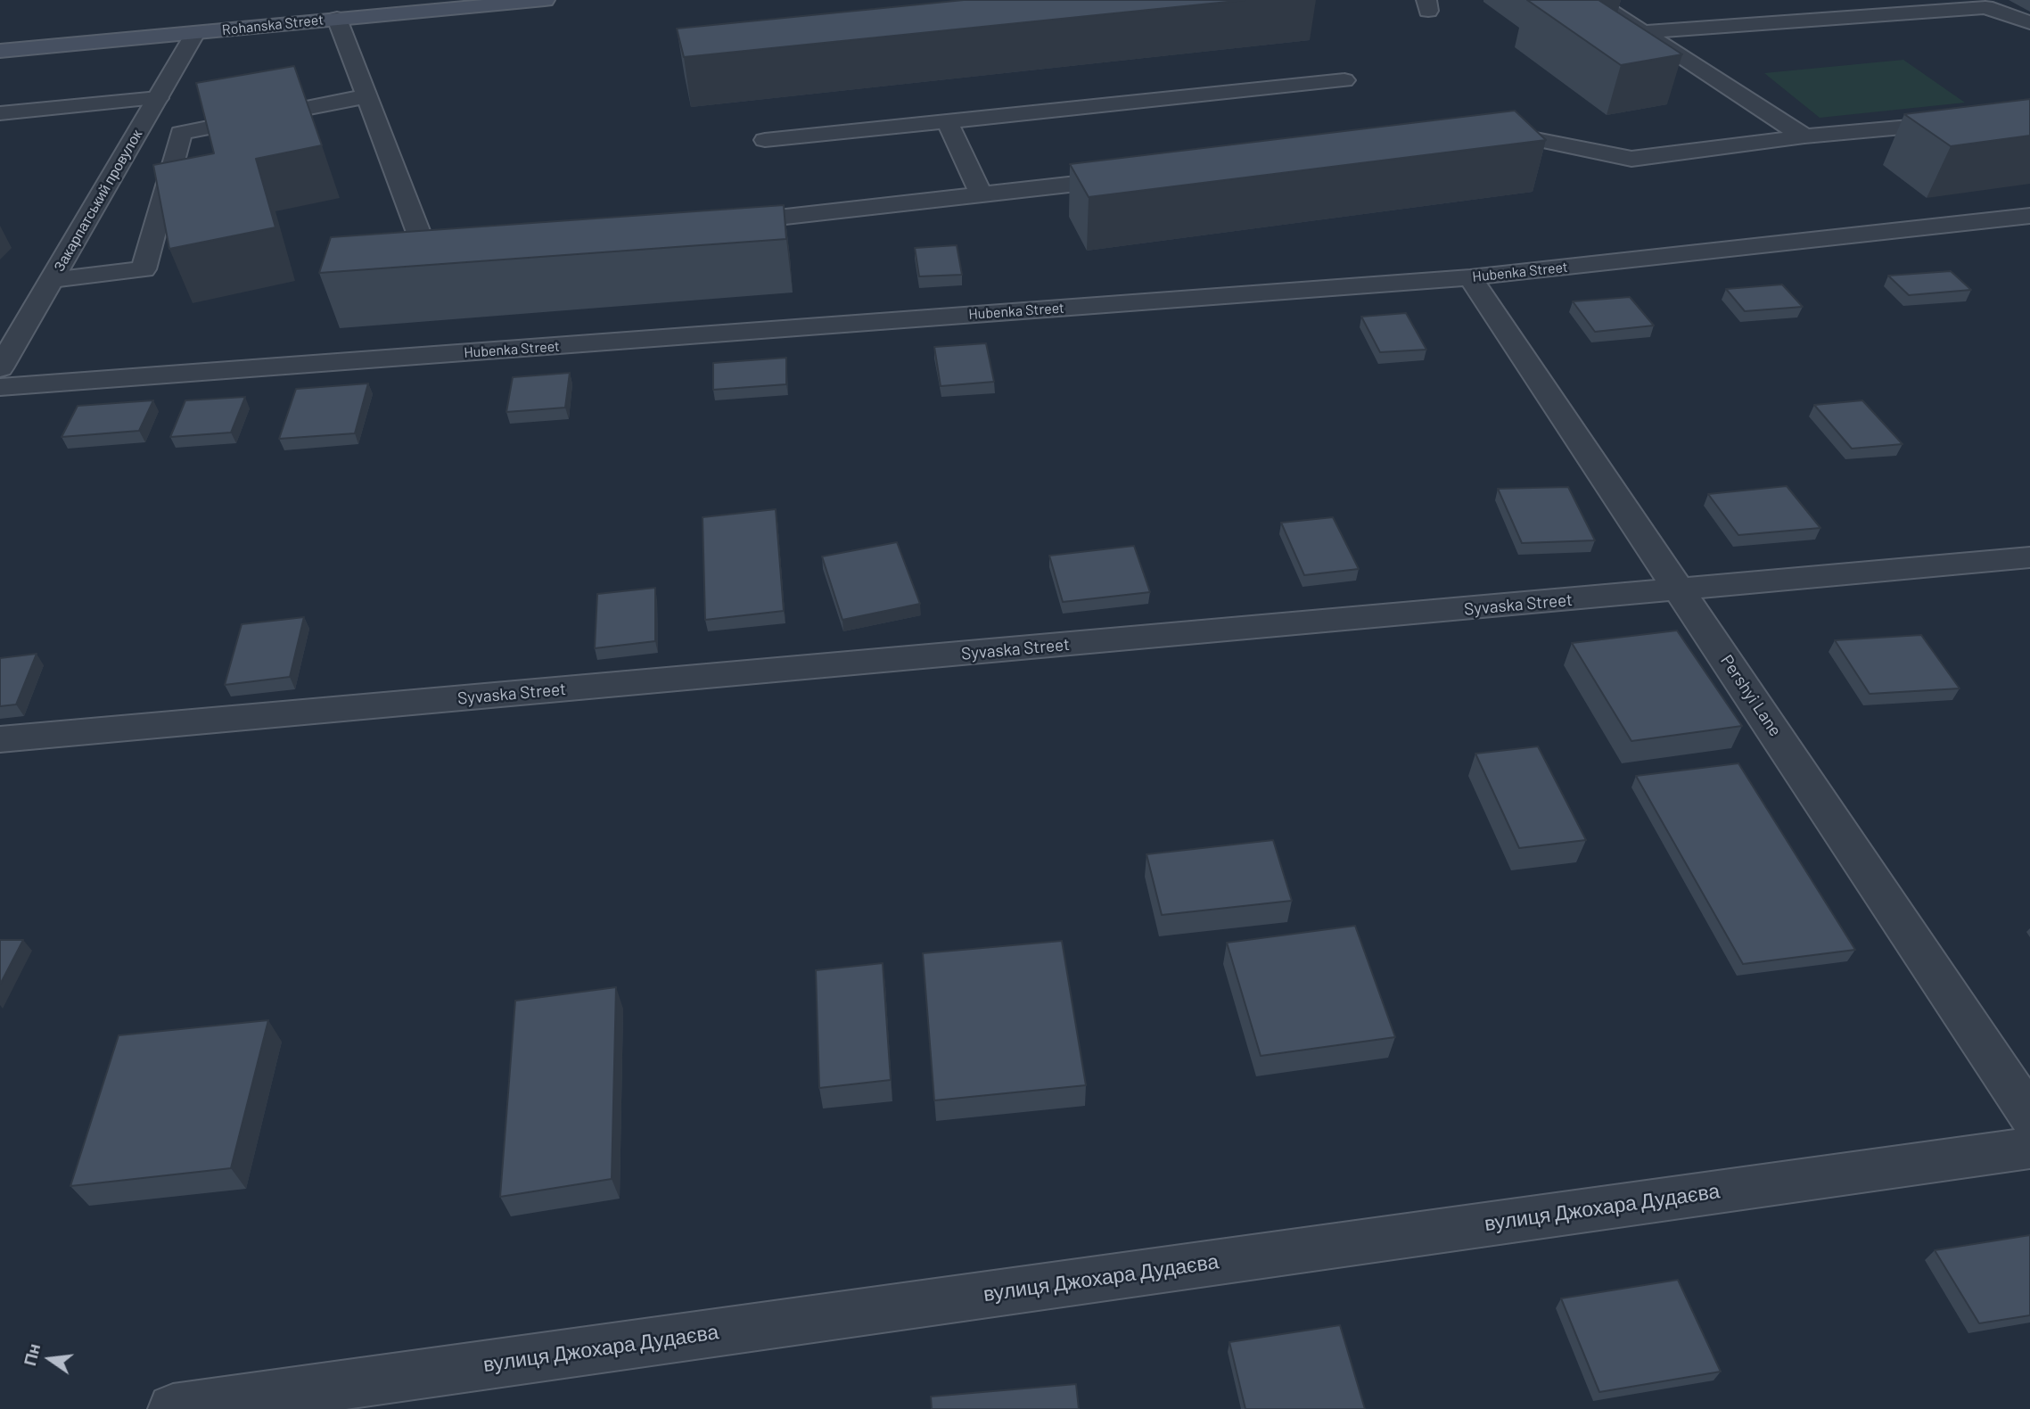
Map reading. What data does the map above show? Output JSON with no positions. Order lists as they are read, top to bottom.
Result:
{
  "streets": {
    "main road": ["Rohanska Street"],
    "street": [
      "Закарпатський провулок",
      "Hubenka Street",
      "Syvaska Street",
      "Pershyi Lane",
      "вулиця Джохара Дудаєва"
    ]
  },
  "crossings": [
    ["Rohanska Street", "Закарпатський провулок"],
    ["Hubenka Street", "Pershyi Lane"],
    ["Syvaska Street", "Pershyi Lane"]
  ],
  "north": "left"
}
